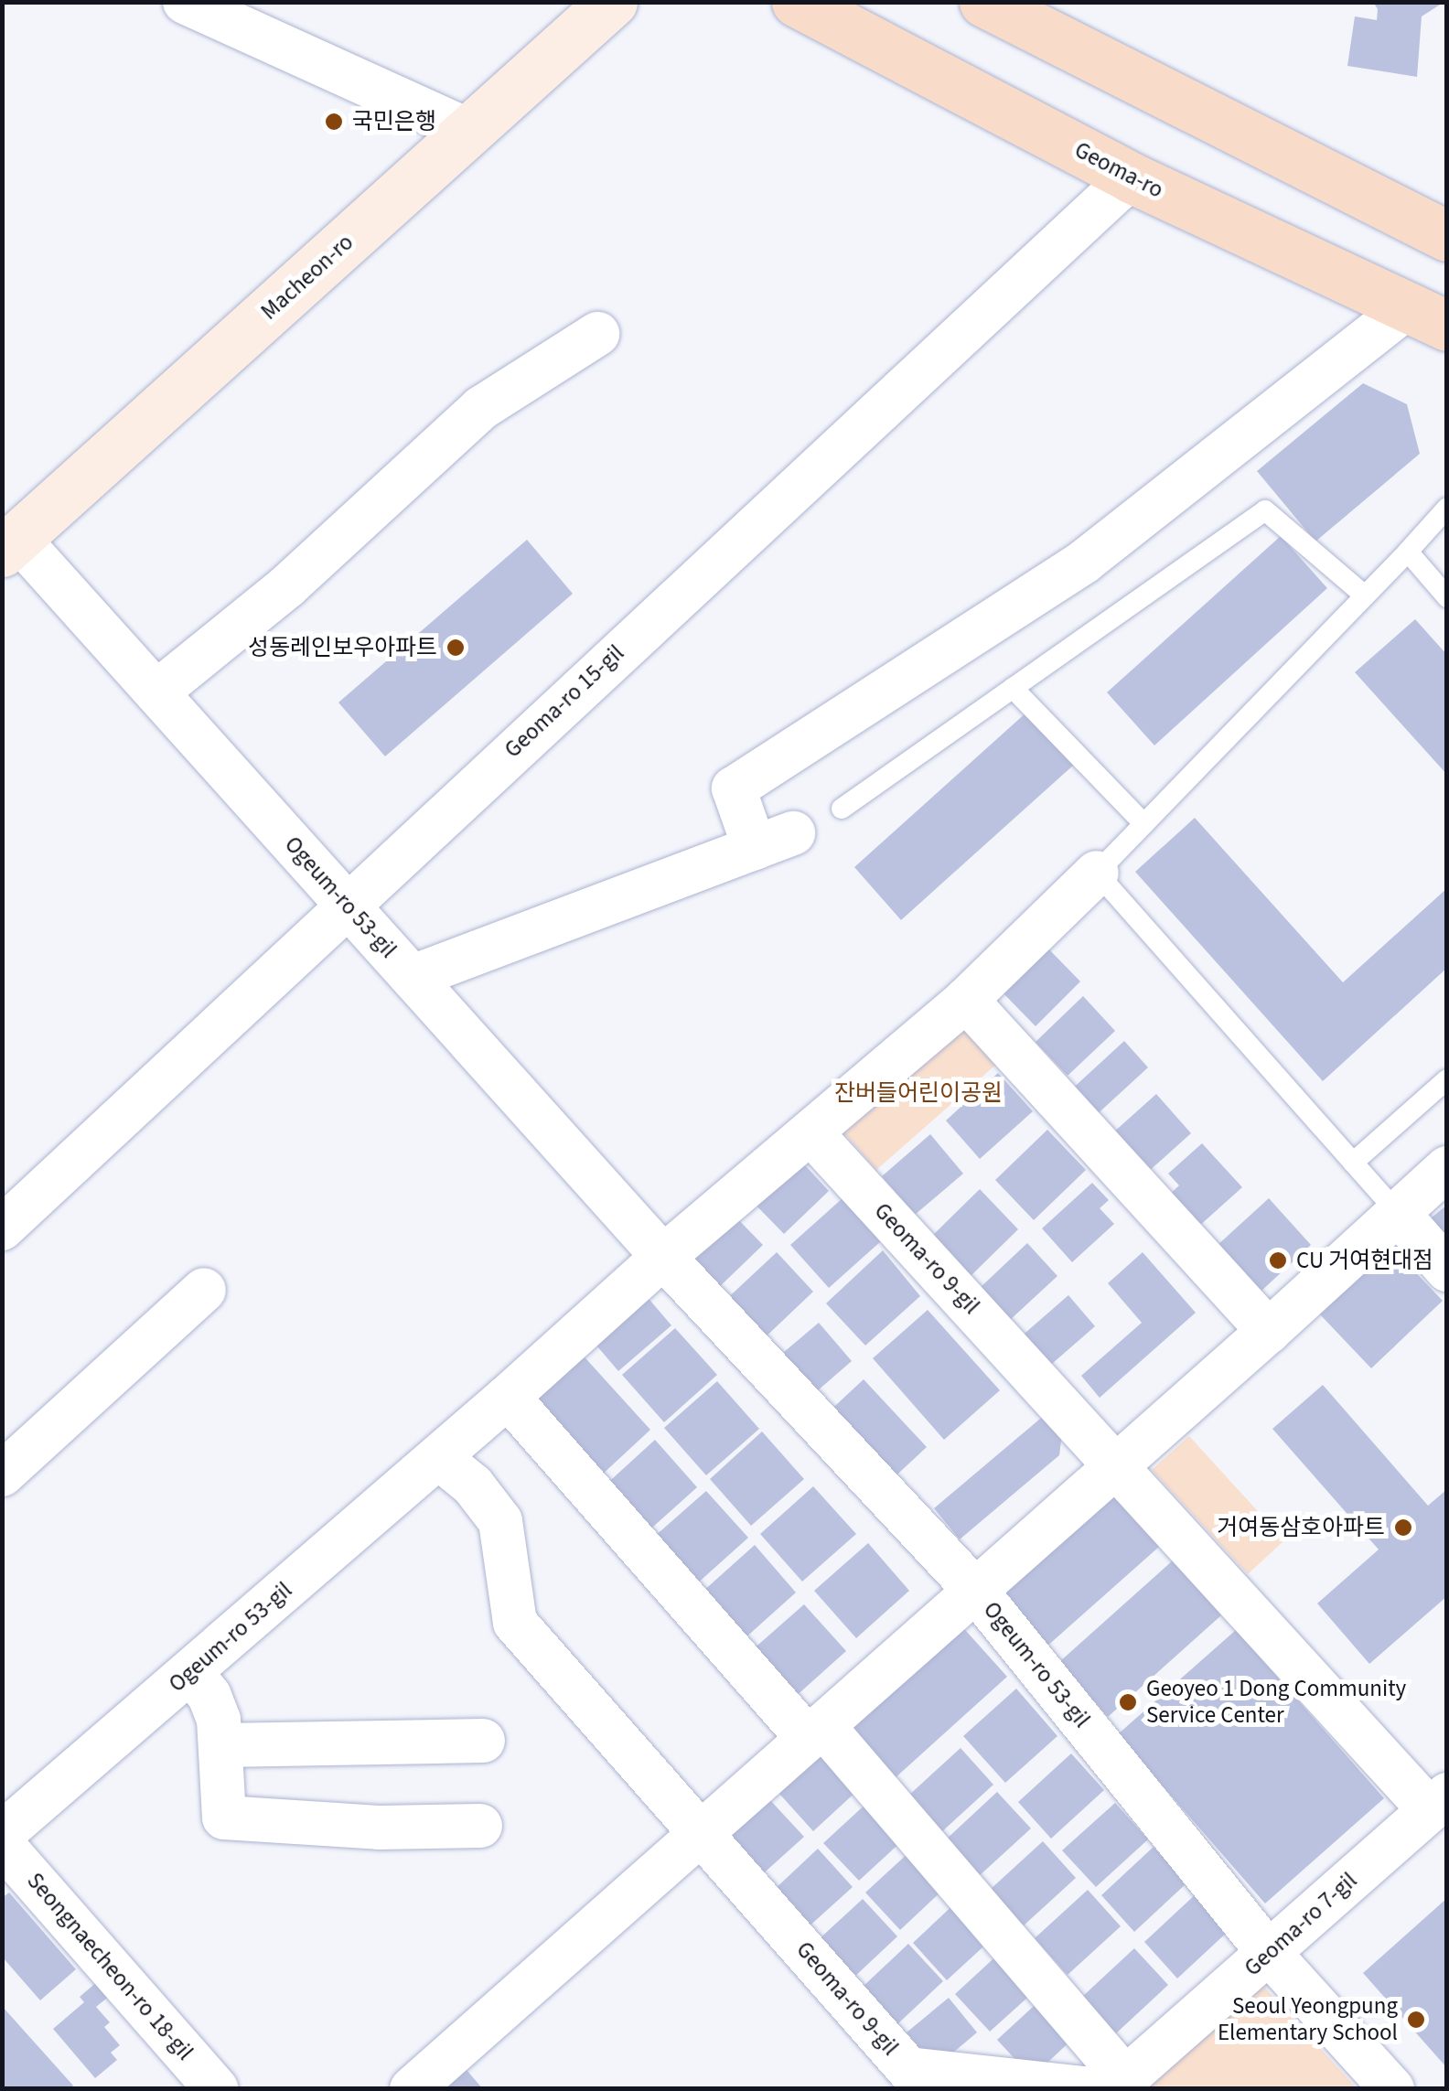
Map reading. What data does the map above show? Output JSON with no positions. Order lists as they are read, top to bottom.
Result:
{
  "streets": {
    "main road": ["Geoma-ro"],
    "street": [
      "Macheon-ro",
      "Geoma-ro 15-gil",
      "Ogeum-ro 53-gil",
      "Geoma-ro 9-gil",
      "Geoma-ro 7-gil",
      "Seongnaecheon-ro 18-gil"
    ]
  },
  "crossings": [
    ["Geoma-ro", "Geoma-ro 15-gil"],
    ["Macheon-ro", "Ogeum-ro 53-gil"],
    ["Geoma-ro 15-gil", "Ogeum-ro 53-gil"],
    ["Ogeum-ro 53-gil", "Geoma-ro 9-gil"],
    ["Ogeum-ro 53-gil", "Geoma-ro 7-gil"],
    ["Geoma-ro 9-gil", "Geoma-ro 7-gil"]
  ],
  "parks": ["잔버들어린이공원"],
  "places": [
    "국민은행",
    "성동레인보우아파트",
    "CU 거여현대점",
    "거여동삼호아파트",
    "Geoyeo 1 Dong Community Service Center",
    "Seoul Yeongpung Elementary School"
  ]
}
